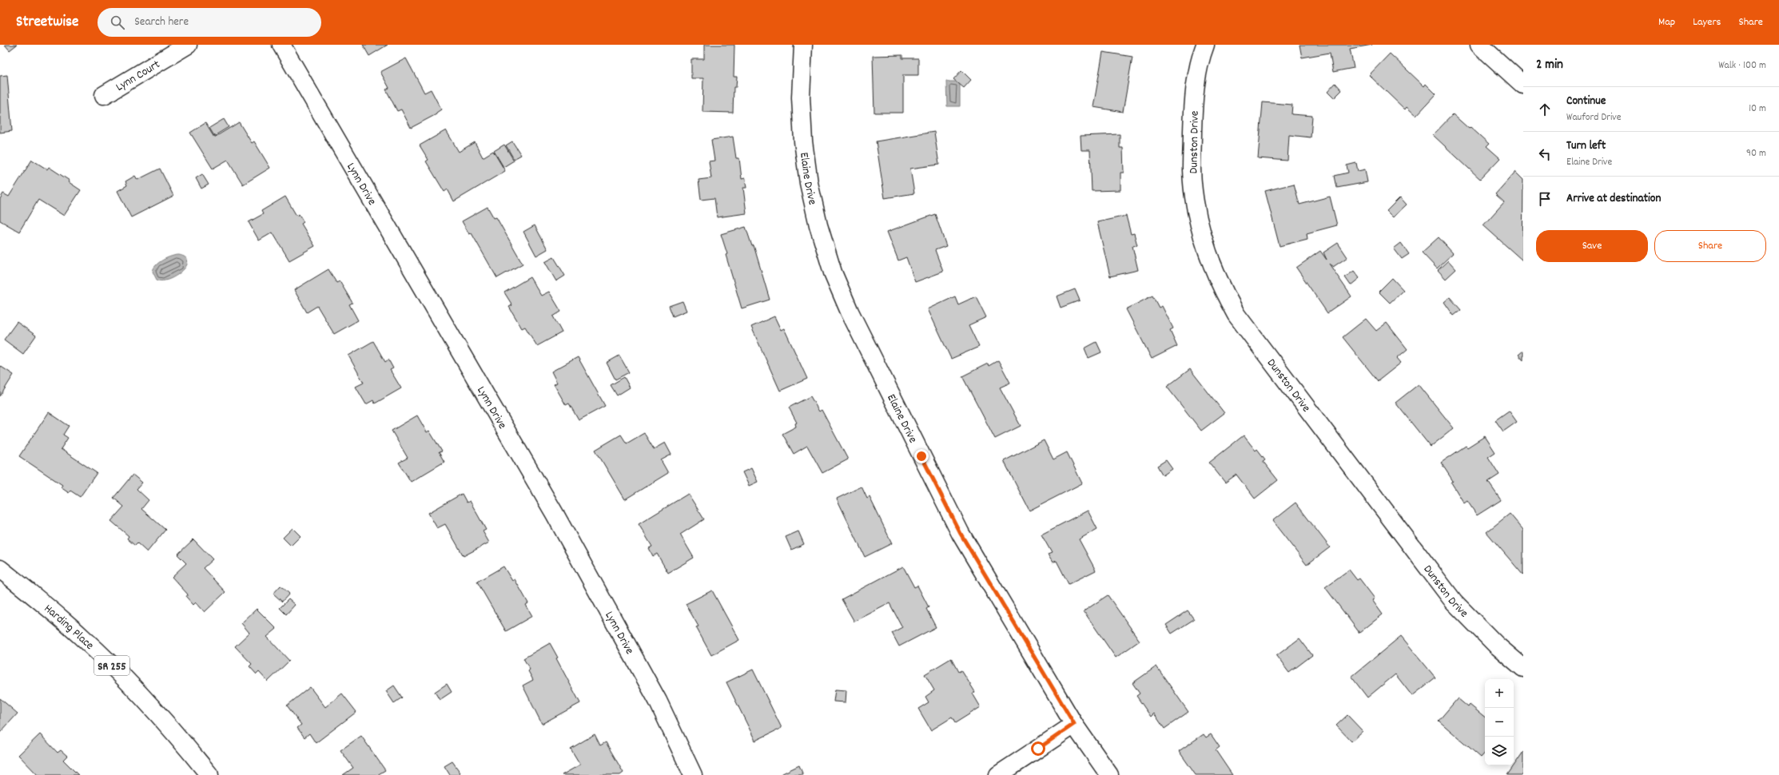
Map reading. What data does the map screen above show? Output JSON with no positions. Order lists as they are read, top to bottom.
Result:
{
  "streets": {
    "street": [
      "Lynn Court",
      "Dunston Drive",
      "Elaine Drive",
      "Lynn Drive",
      "Harding Place",
      "SR 255"
    ]
  },
  "page": {
    "header": "Streetwise",
    "search": "Search here",
    "nav": ["Map", "Layers", "Share"],
    "heading": ["2 min", "Walk · 100 m"],
    "list": [
      ["Continue", "Wauford Drive", "10 m"],
      ["Turn left", "Elaine Drive", "90 m"],
      "Arrive at destination"
    ],
    "buttons": ["Save", "Share"],
    "map_buttons": ["+", "−"]
  }
}
